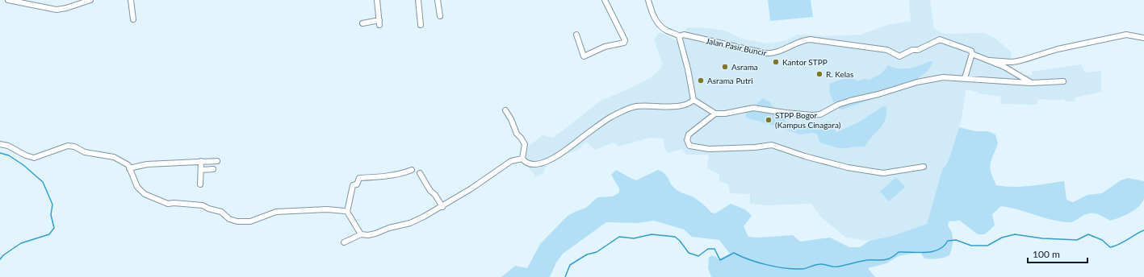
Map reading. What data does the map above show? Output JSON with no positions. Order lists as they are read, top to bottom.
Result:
{
  "streets": {
    "street": ["Jalan Pasir Buncir"]
  },
  "places": [
    "Kantor STPP",
    "Asrama",
    "R. Kelas",
    "Asrama Putri",
    "STPP Bogor (Kampus Cinagara)"
  ],
  "scale_bar": "100 m"
}
